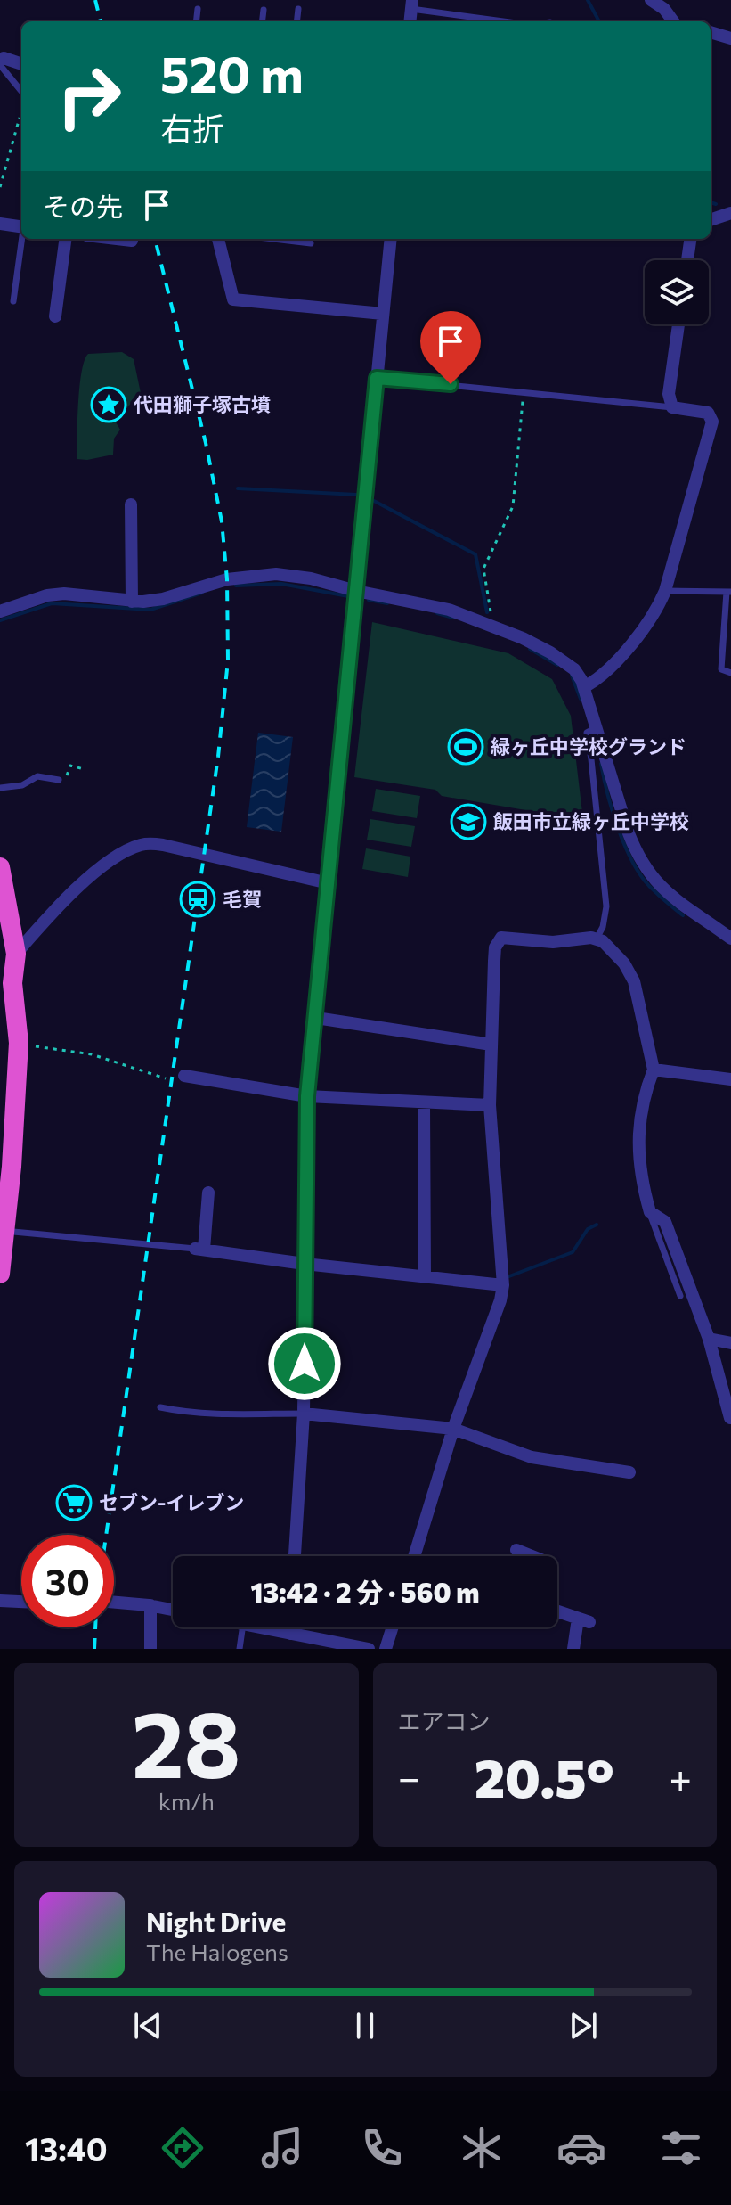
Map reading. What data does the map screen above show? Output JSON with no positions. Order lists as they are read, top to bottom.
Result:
{
  "places": {
    "place": ["代田獅子塚古墳"],
    "sports": ["緑ヶ丘中学校グランド"],
    "school or university": ["飯田市立緑ヶ丘中学校"],
    "station": ["毛賀"],
    "supermarket": ["セブン-イレブン"]
  },
  "page": {
    "turn": ["520 m", "右折"],
    "then": "その先",
    "limit": "30",
    "trip": "13:42 · 2 分 · 560 m",
    "tile": [
      ["28", "km/h"],
      "エアコン"
    ],
    "heat": ["−", "20.5°", "+"],
    "song": ["Night Drive", "The Halogens"],
    "tabs": "13:40"
  }
}
